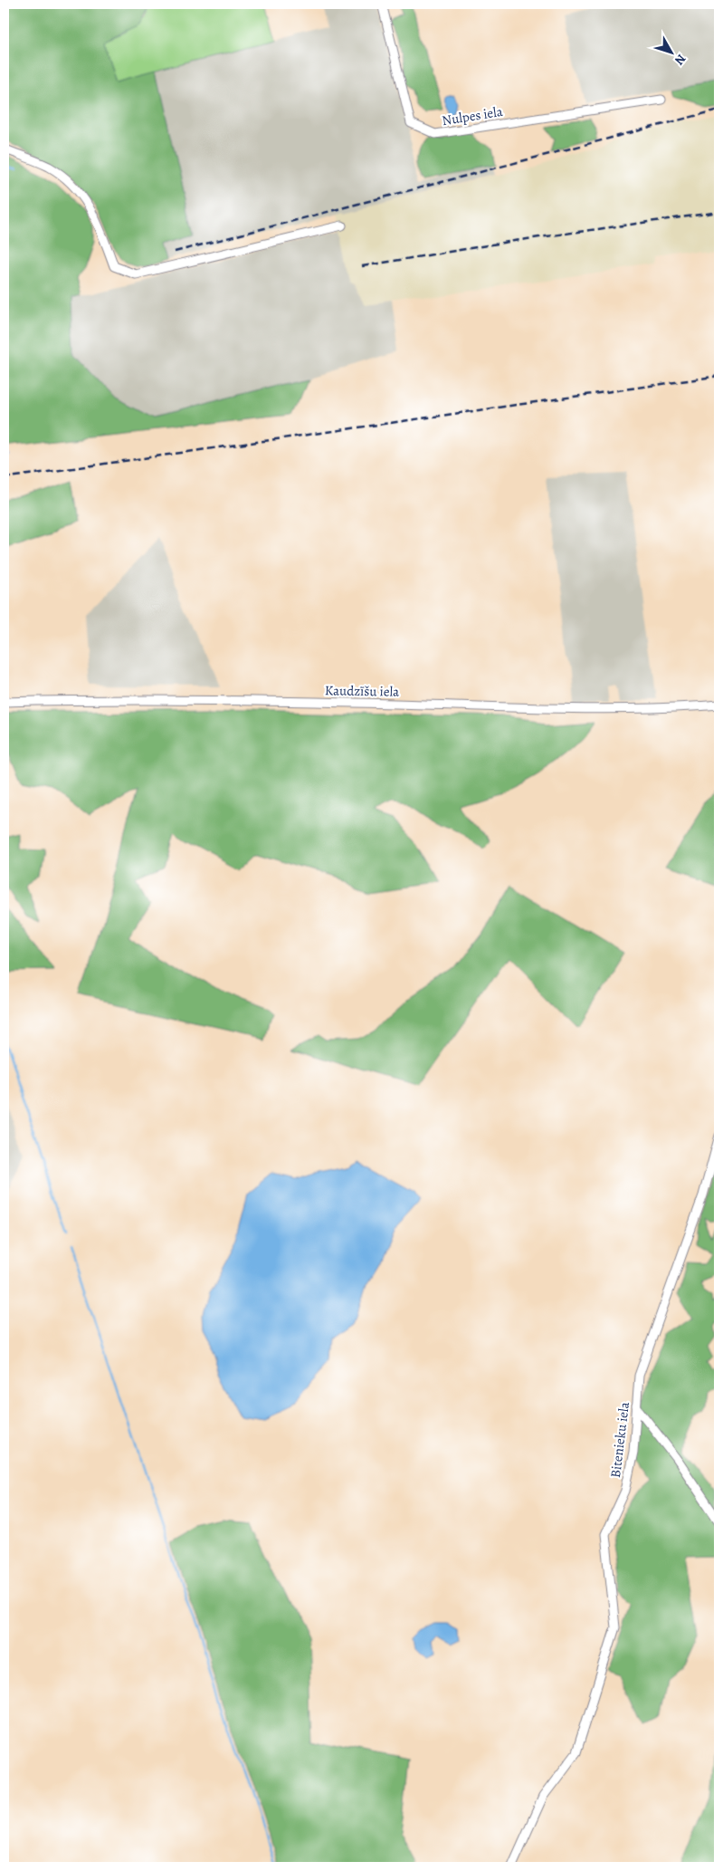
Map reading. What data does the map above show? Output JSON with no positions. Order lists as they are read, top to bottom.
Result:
{
  "streets": {
    "street": ["Nulpes iela", "Kaudzīšu iela", "Bitenieku iela"]
  },
  "north": "bottom right"
}
